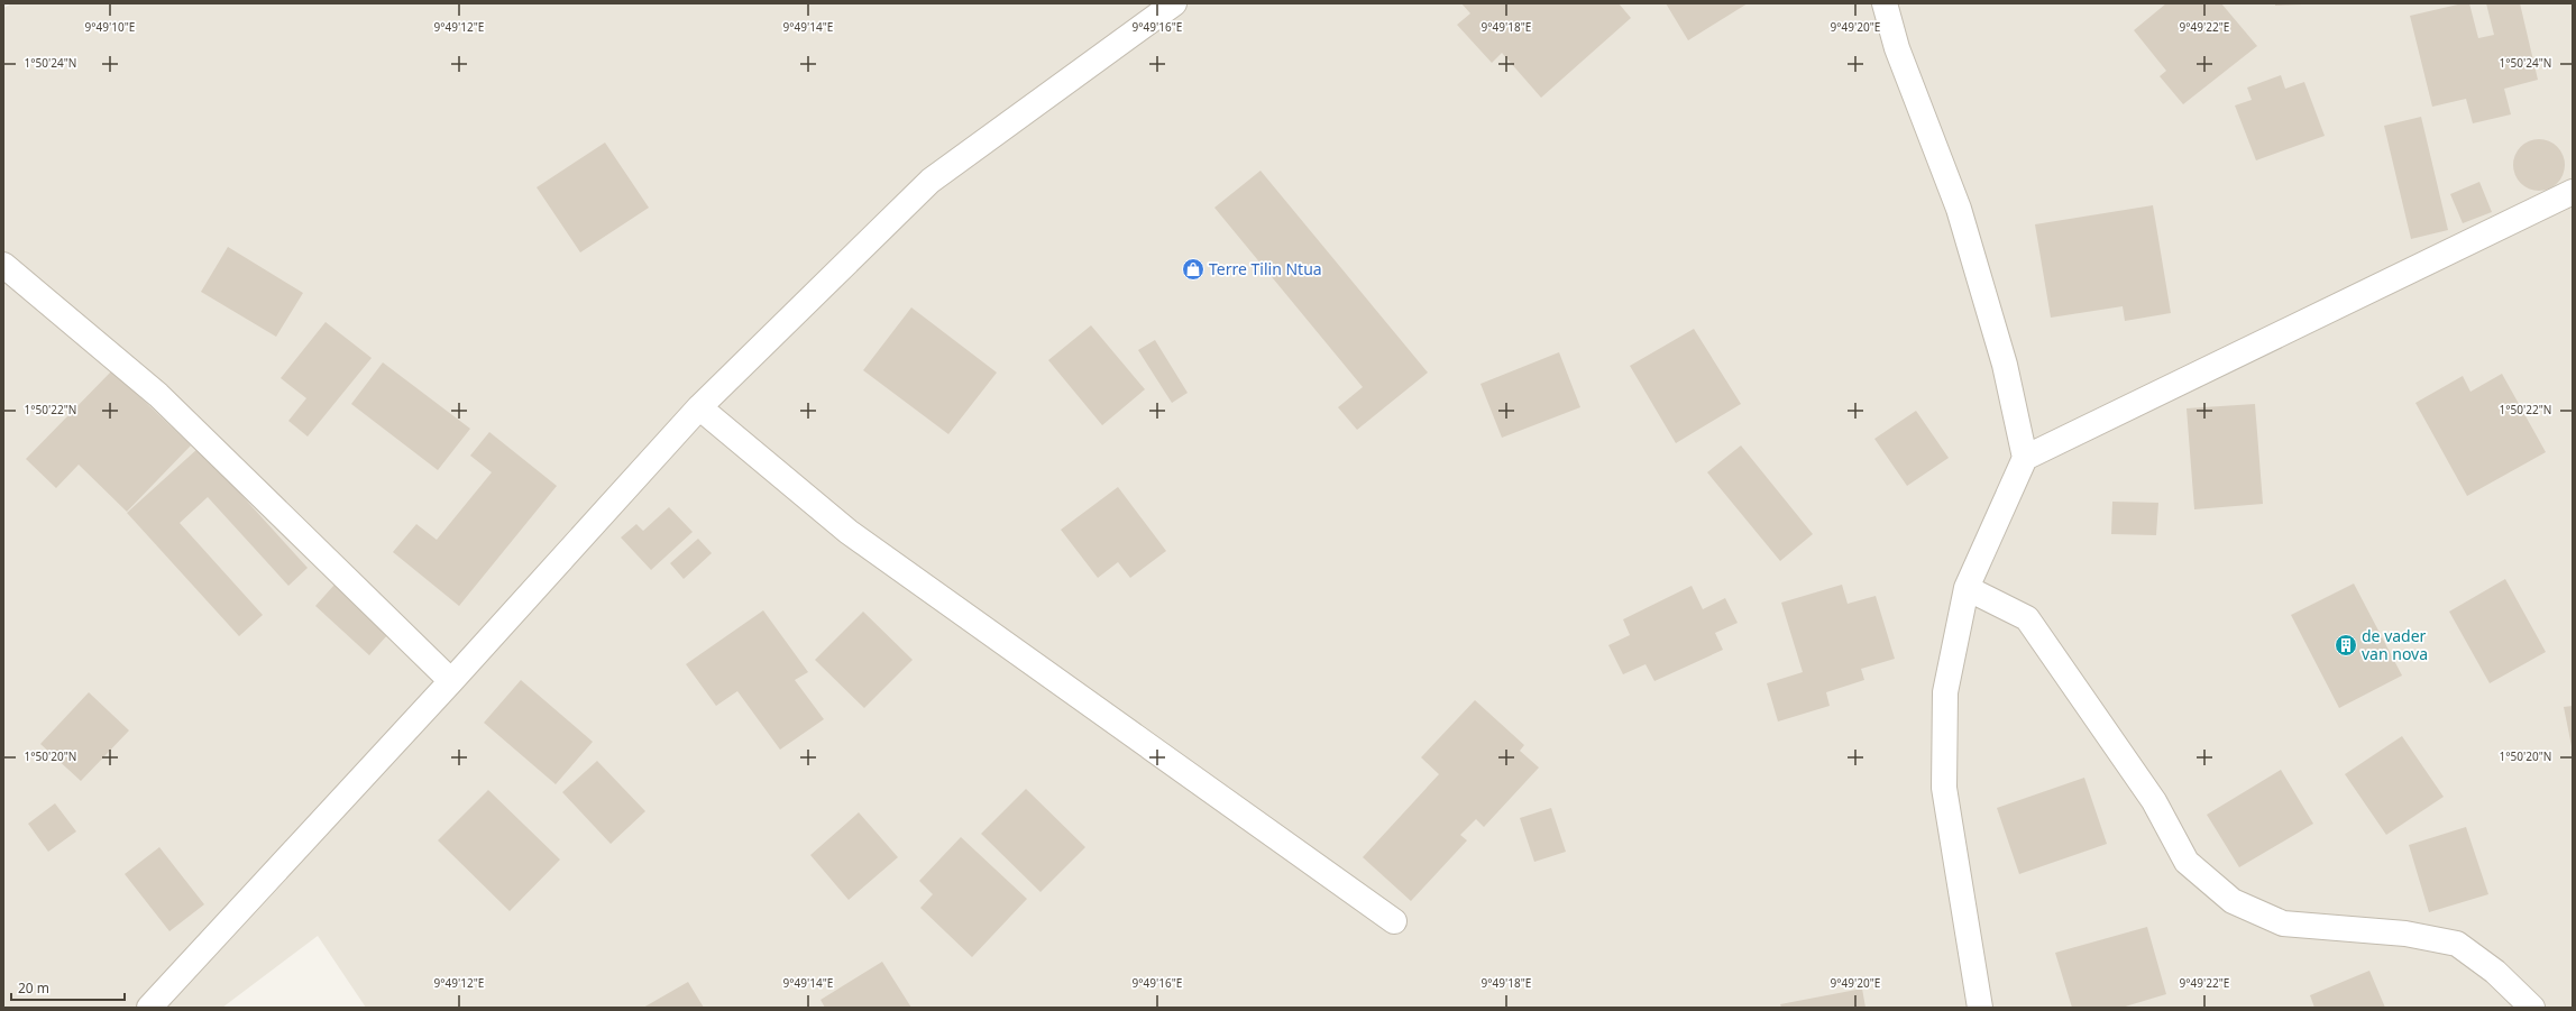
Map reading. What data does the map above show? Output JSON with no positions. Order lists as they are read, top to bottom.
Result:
{
  "places": {
    "shop": ["Terre Tilin Ntua"],
    "building": ["de vader van nova"]
  },
  "scale_bar": "20 m",
  "coordinates": [
    "9°49'10\"E",
    "9°49'12\"E",
    "9°49'14\"E",
    "9°49'16\"E",
    "9°49'18\"E",
    "9°49'20\"E",
    "9°49'22\"E",
    "1°50'24\"N",
    "1°50'22\"N",
    "1°50'20\"N"
  ]
}
